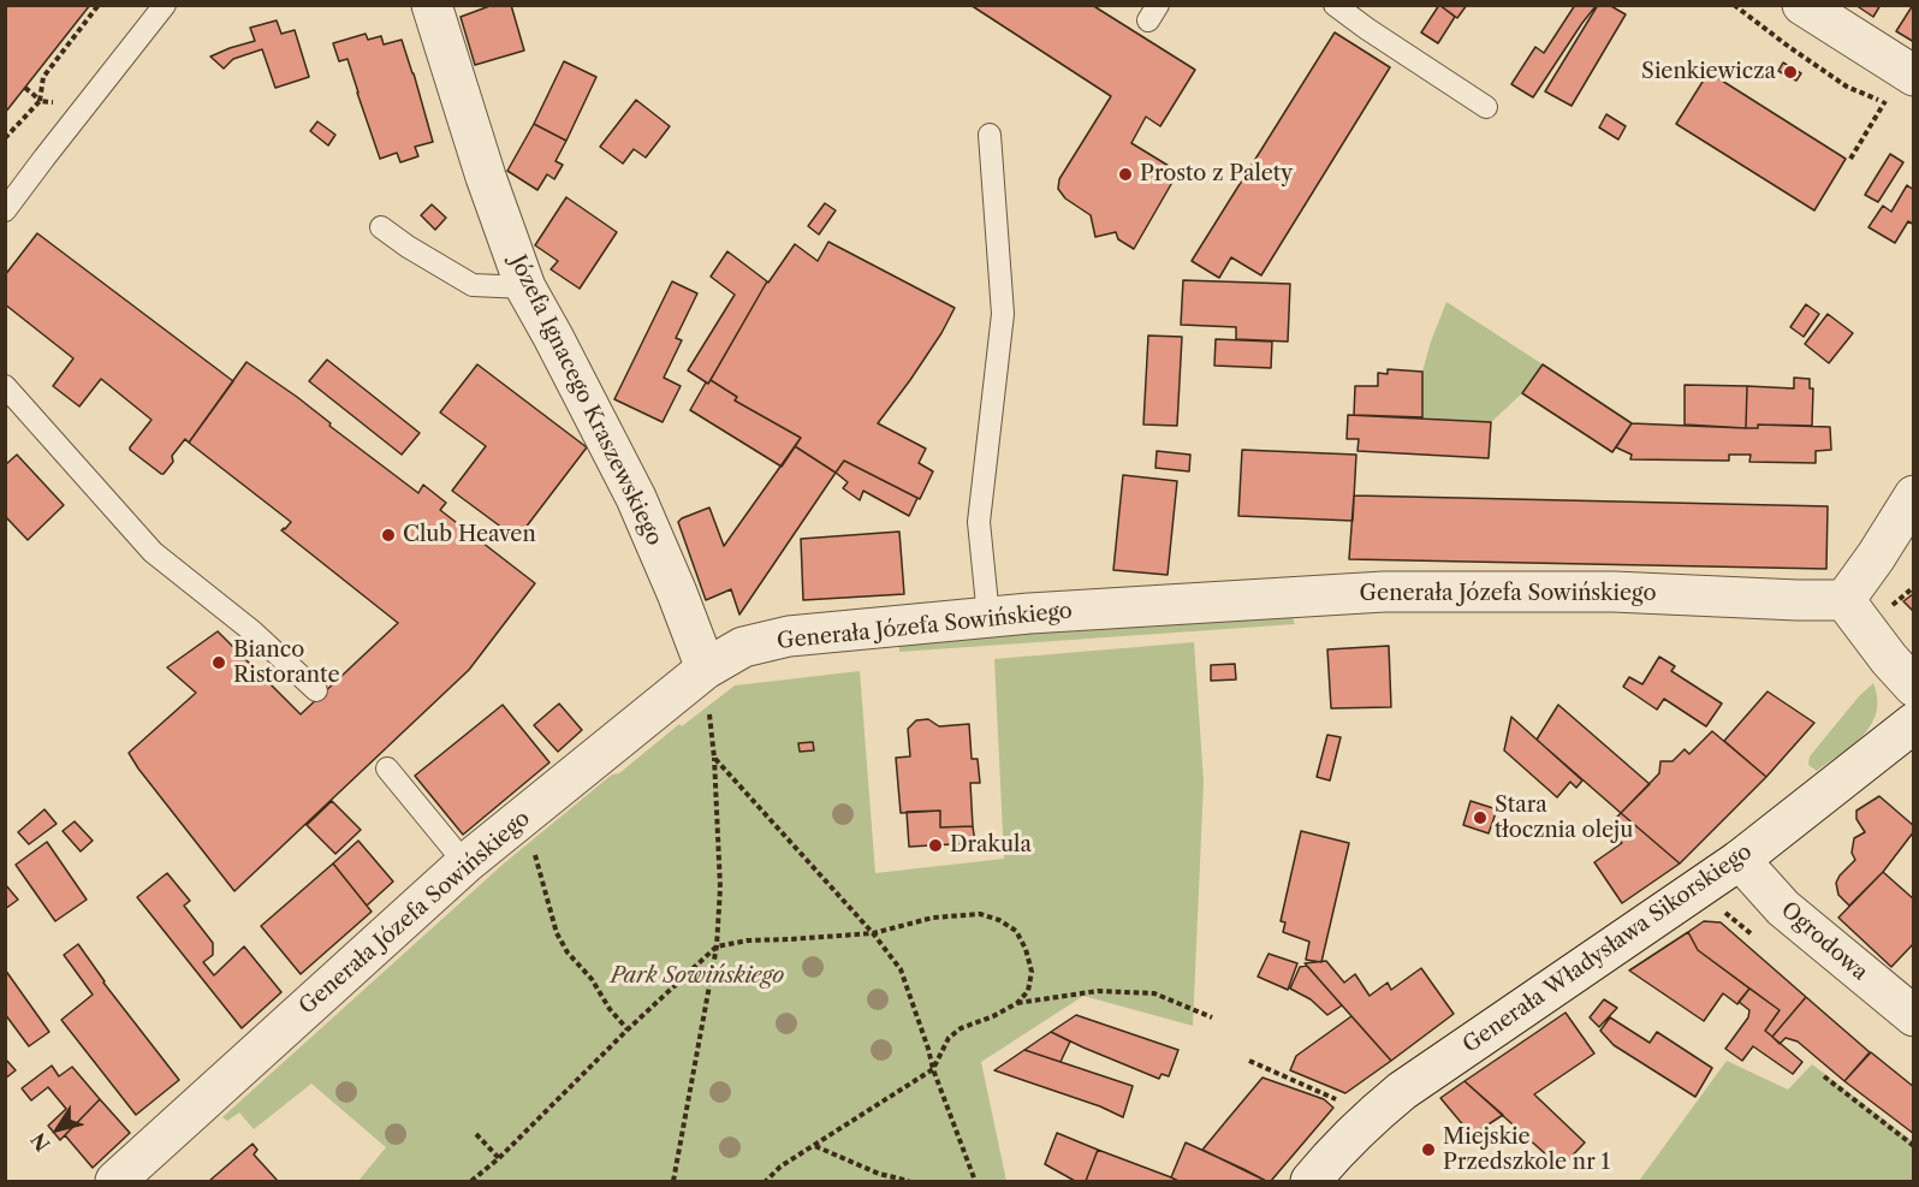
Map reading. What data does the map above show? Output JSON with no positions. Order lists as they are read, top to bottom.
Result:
{
  "streets": {
    "street": [
      "Józefa Ignacego Kraszewskiego",
      "Generała Józefa Sowińskiego",
      "Ogrodowa",
      "Generała Władysława Sikorskiego"
    ]
  },
  "crossings": [
    ["Józefa Ignacego Kraszewskiego", "Generała Józefa Sowińskiego"],
    ["Ogrodowa", "Generała Władysława Sikorskiego"]
  ],
  "parks": ["Park Sowińskiego"],
  "places": [
    "Sienkiewicza",
    "Prosto z Palety",
    "Club Heaven",
    "Bianco Ristorante",
    "Stara tłocznia oleju",
    "Drakula",
    "Miejskie Przedszkole nr 1"
  ],
  "north": "bottom left"
}
